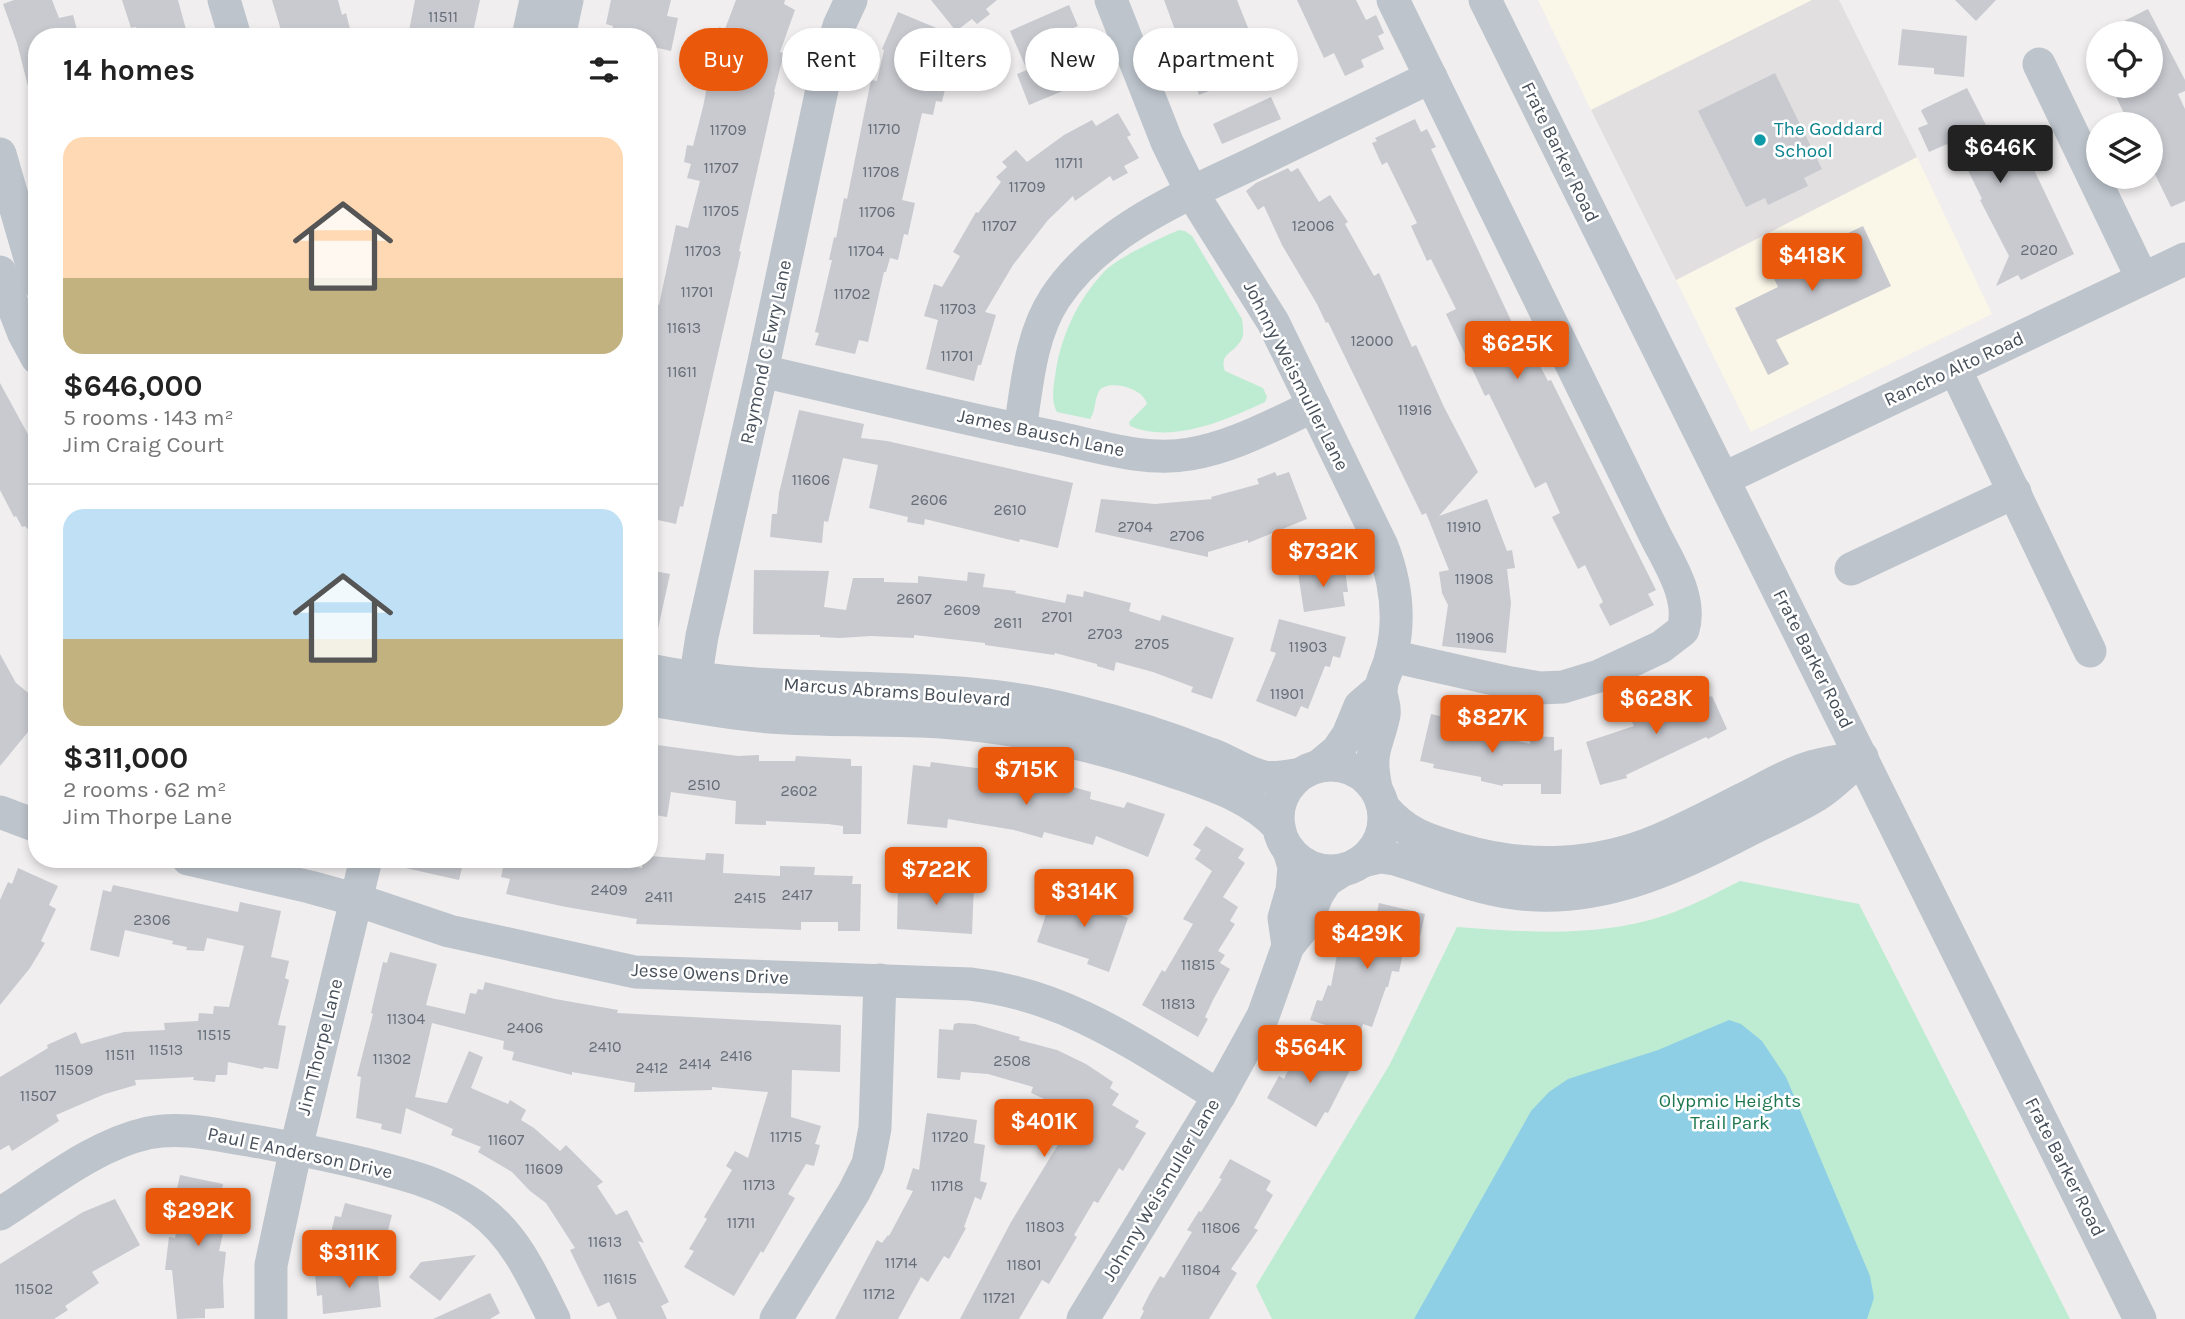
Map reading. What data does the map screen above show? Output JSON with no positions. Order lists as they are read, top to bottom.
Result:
{
  "streets": {
    "street": [
      "Frate Barker Road",
      "Raymond C Ewry Lane",
      "Rancho Alto Road",
      "Johnny Weismuller Lane",
      "James Bausch Lane",
      "Marcus Abrams Boulevard",
      "Jesse Owens Drive",
      "Jim Thorpe Lane",
      "Paul E Anderson Drive"
    ]
  },
  "crossings": [
    ["Frate Barker Road", "Rancho Alto Road"],
    ["Raymond C Ewry Lane", "James Bausch Lane"],
    ["Raymond C Ewry Lane", "Marcus Abrams Boulevard"],
    ["Johnny Weismuller Lane", "James Bausch Lane"],
    ["Johnny Weismuller Lane", "Marcus Abrams Boulevard"],
    ["Johnny Weismuller Lane", "Jesse Owens Drive"],
    ["Jesse Owens Drive", "Jim Thorpe Lane"],
    ["Jim Thorpe Lane", "Paul E Anderson Drive"]
  ],
  "parks": ["Olypmic Heights Trail Park"],
  "places": ["The Goddard School"],
  "house_numbers": [
    "11511",
    "11710",
    "11709",
    "11711",
    "11707",
    "11708",
    "11709",
    "11705",
    "11706",
    "11707",
    "12006",
    "2020",
    "11703",
    "11704",
    "11701",
    "11702",
    "11703",
    "11613",
    "12000",
    "11701",
    "11611",
    "11916",
    "11606",
    "2606",
    "2610",
    "2704",
    "11910",
    "2706",
    "11908",
    "2607",
    "2609",
    "2701",
    "2611",
    "2703",
    "11906",
    "2705",
    "11903",
    "11901",
    "2510",
    "2602",
    "2409",
    "2417",
    "2411",
    "2415",
    "2306",
    "11815",
    "11813",
    "11304",
    "2406",
    "11515",
    "2410",
    "11513",
    "11511",
    "2416",
    "11302",
    "2508",
    "2414",
    "2412",
    "11509",
    "11507",
    "11715",
    "11720",
    "11607",
    "11609",
    "11713",
    "11718",
    "11711",
    "11803",
    "11806",
    "11613",
    "11714",
    "11801",
    "11804",
    "11615",
    "11502",
    "11712",
    "11721"
  ],
  "page": {
    "chip": [
      "Buy",
      "Rent",
      "Filters",
      "New",
      "Apartment"
    ],
    "heading": "14 homes",
    "list": [
      {
        "name": "$646,000",
        "note": "5 rooms · 143 m² · Jim Craig Court"
      },
      {
        "name": "$311,000",
        "note": "2 rooms · 62 m² · Jim Thorpe Lane"
      }
    ],
    "price": [
      "$646K",
      "$418K",
      "$625K",
      "$732K",
      "$628K",
      "$827K",
      "$715K",
      "$722K",
      "$314K",
      "$429K",
      "$564K",
      "$401K",
      "$292K",
      "$311K"
    ]
  }
}
